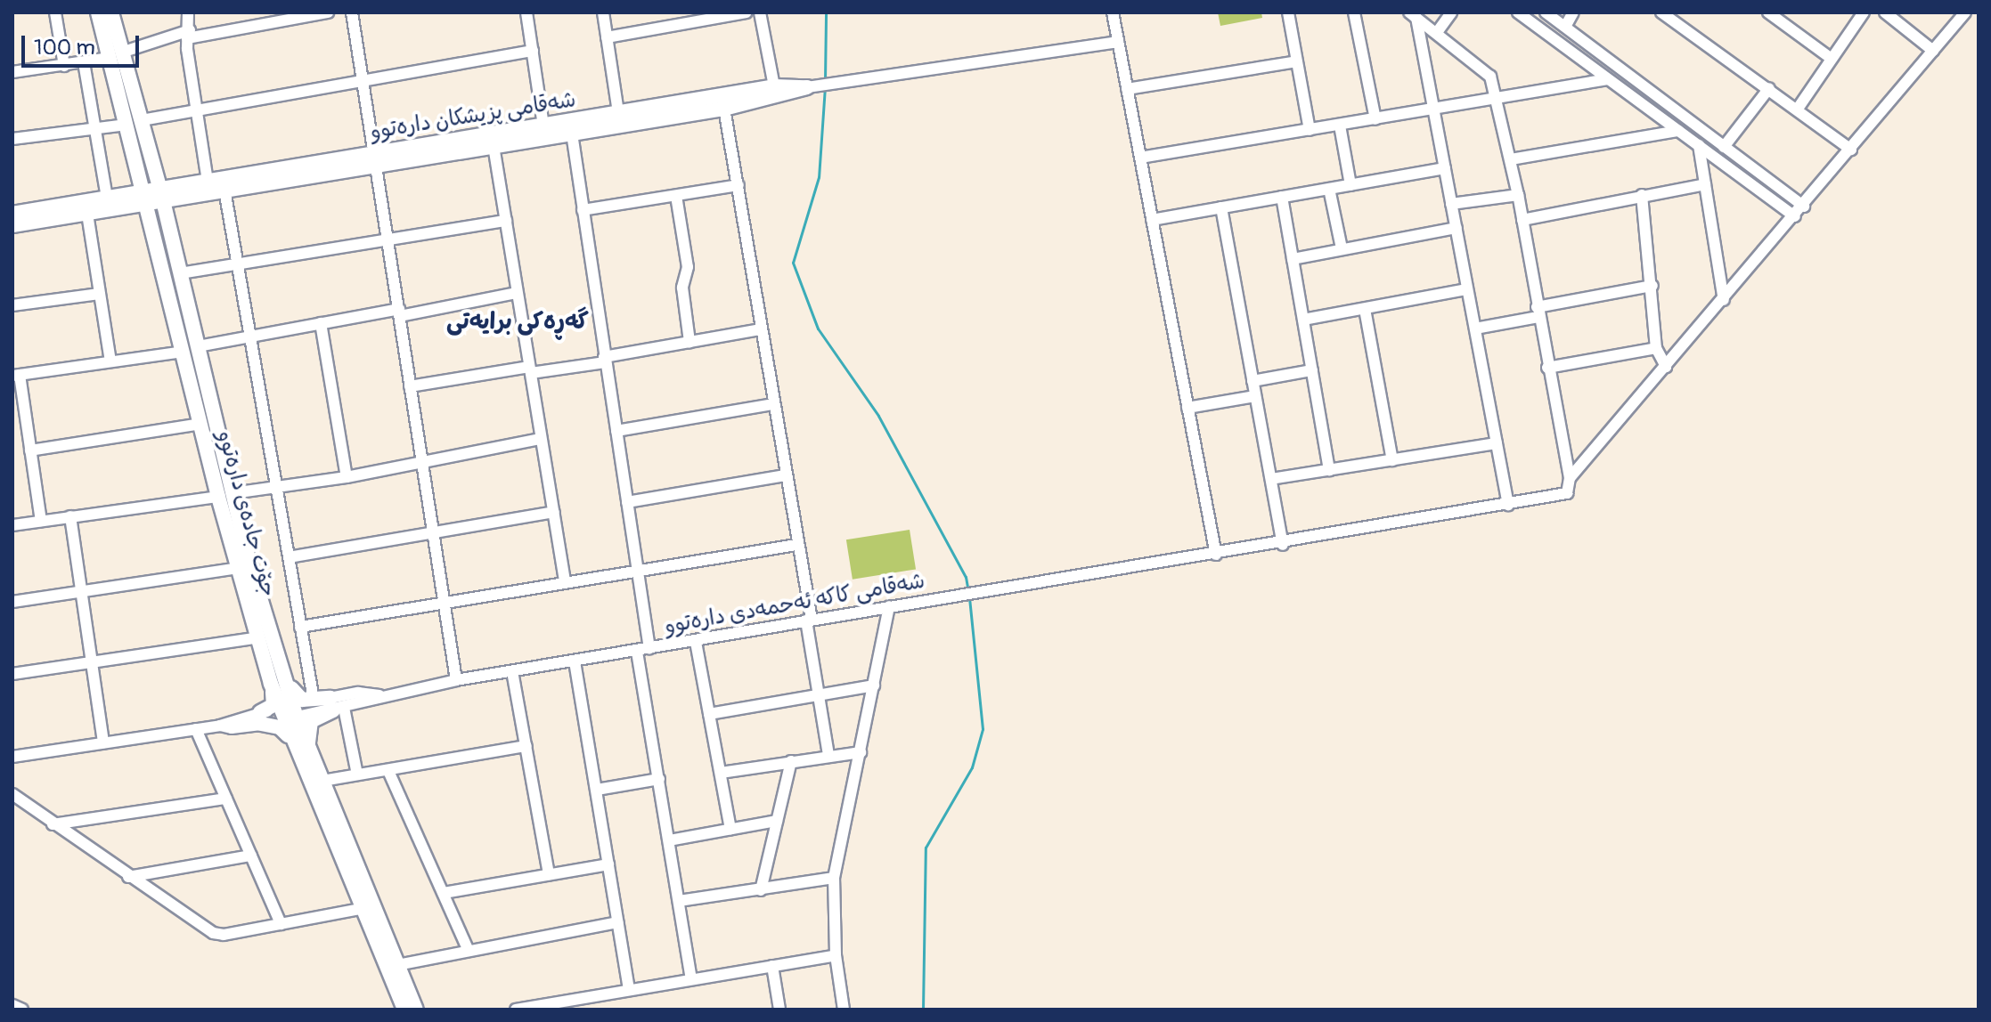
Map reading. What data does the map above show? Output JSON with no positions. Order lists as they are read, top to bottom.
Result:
{
  "streets": {
    "main road": ["شەقامی پزیشکان دارەتوو", "جۆت جادەی دارەتوو"],
    "street": ["شەقامی کاکە ئەحمەدی دارەتوو"]
  },
  "crossings": [
    ["شەقامی پزیشکان دارەتوو", "جۆت جادەی دارەتوو"],
    ["جۆت جادەی دارەتوو", "شەقامی کاکە ئەحمەدی دارەتوو"]
  ],
  "districts": ["گەڕەکی برایەتی"],
  "scale_bar": "100 m"
}
